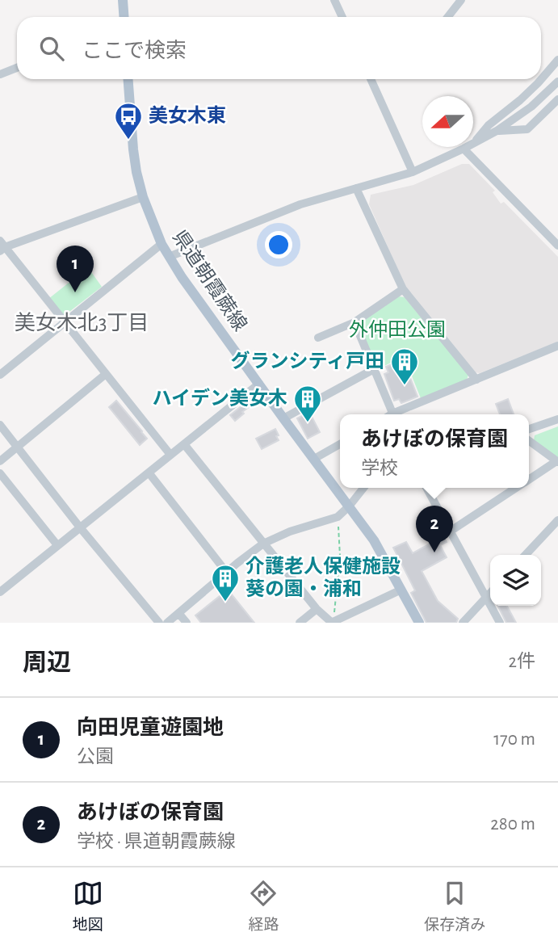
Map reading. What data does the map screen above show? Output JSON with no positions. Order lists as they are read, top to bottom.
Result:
{
  "streets": {
    "main road": ["県道朝霞蕨線"]
  },
  "districts": ["美女木北3丁目"],
  "parks": ["外仲田公園"],
  "places": {
    "bus stop": ["美女木東"],
    "building": ["グランシティ戸田", "ハイデン美女木", "介護老人保健施設 葵の園・浦和"]
  },
  "north": "left",
  "page": {
    "search": "ここで検索",
    "pins": ["1", "2"],
    "popup": ["あけぼの保育園", "学校"],
    "heading": ["周辺", "2件"],
    "list": [
      {
        "mark": "1",
        "name": "向田児童遊園地",
        "note": "公園",
        "value": "170 m"
      },
      {
        "mark": "2",
        "name": "あけぼの保育園",
        "note": "学校 · 県道朝霞蕨線",
        "value": "280 m"
      }
    ],
    "nav": ["地図", "経路", "保存済み"]
  }
}
